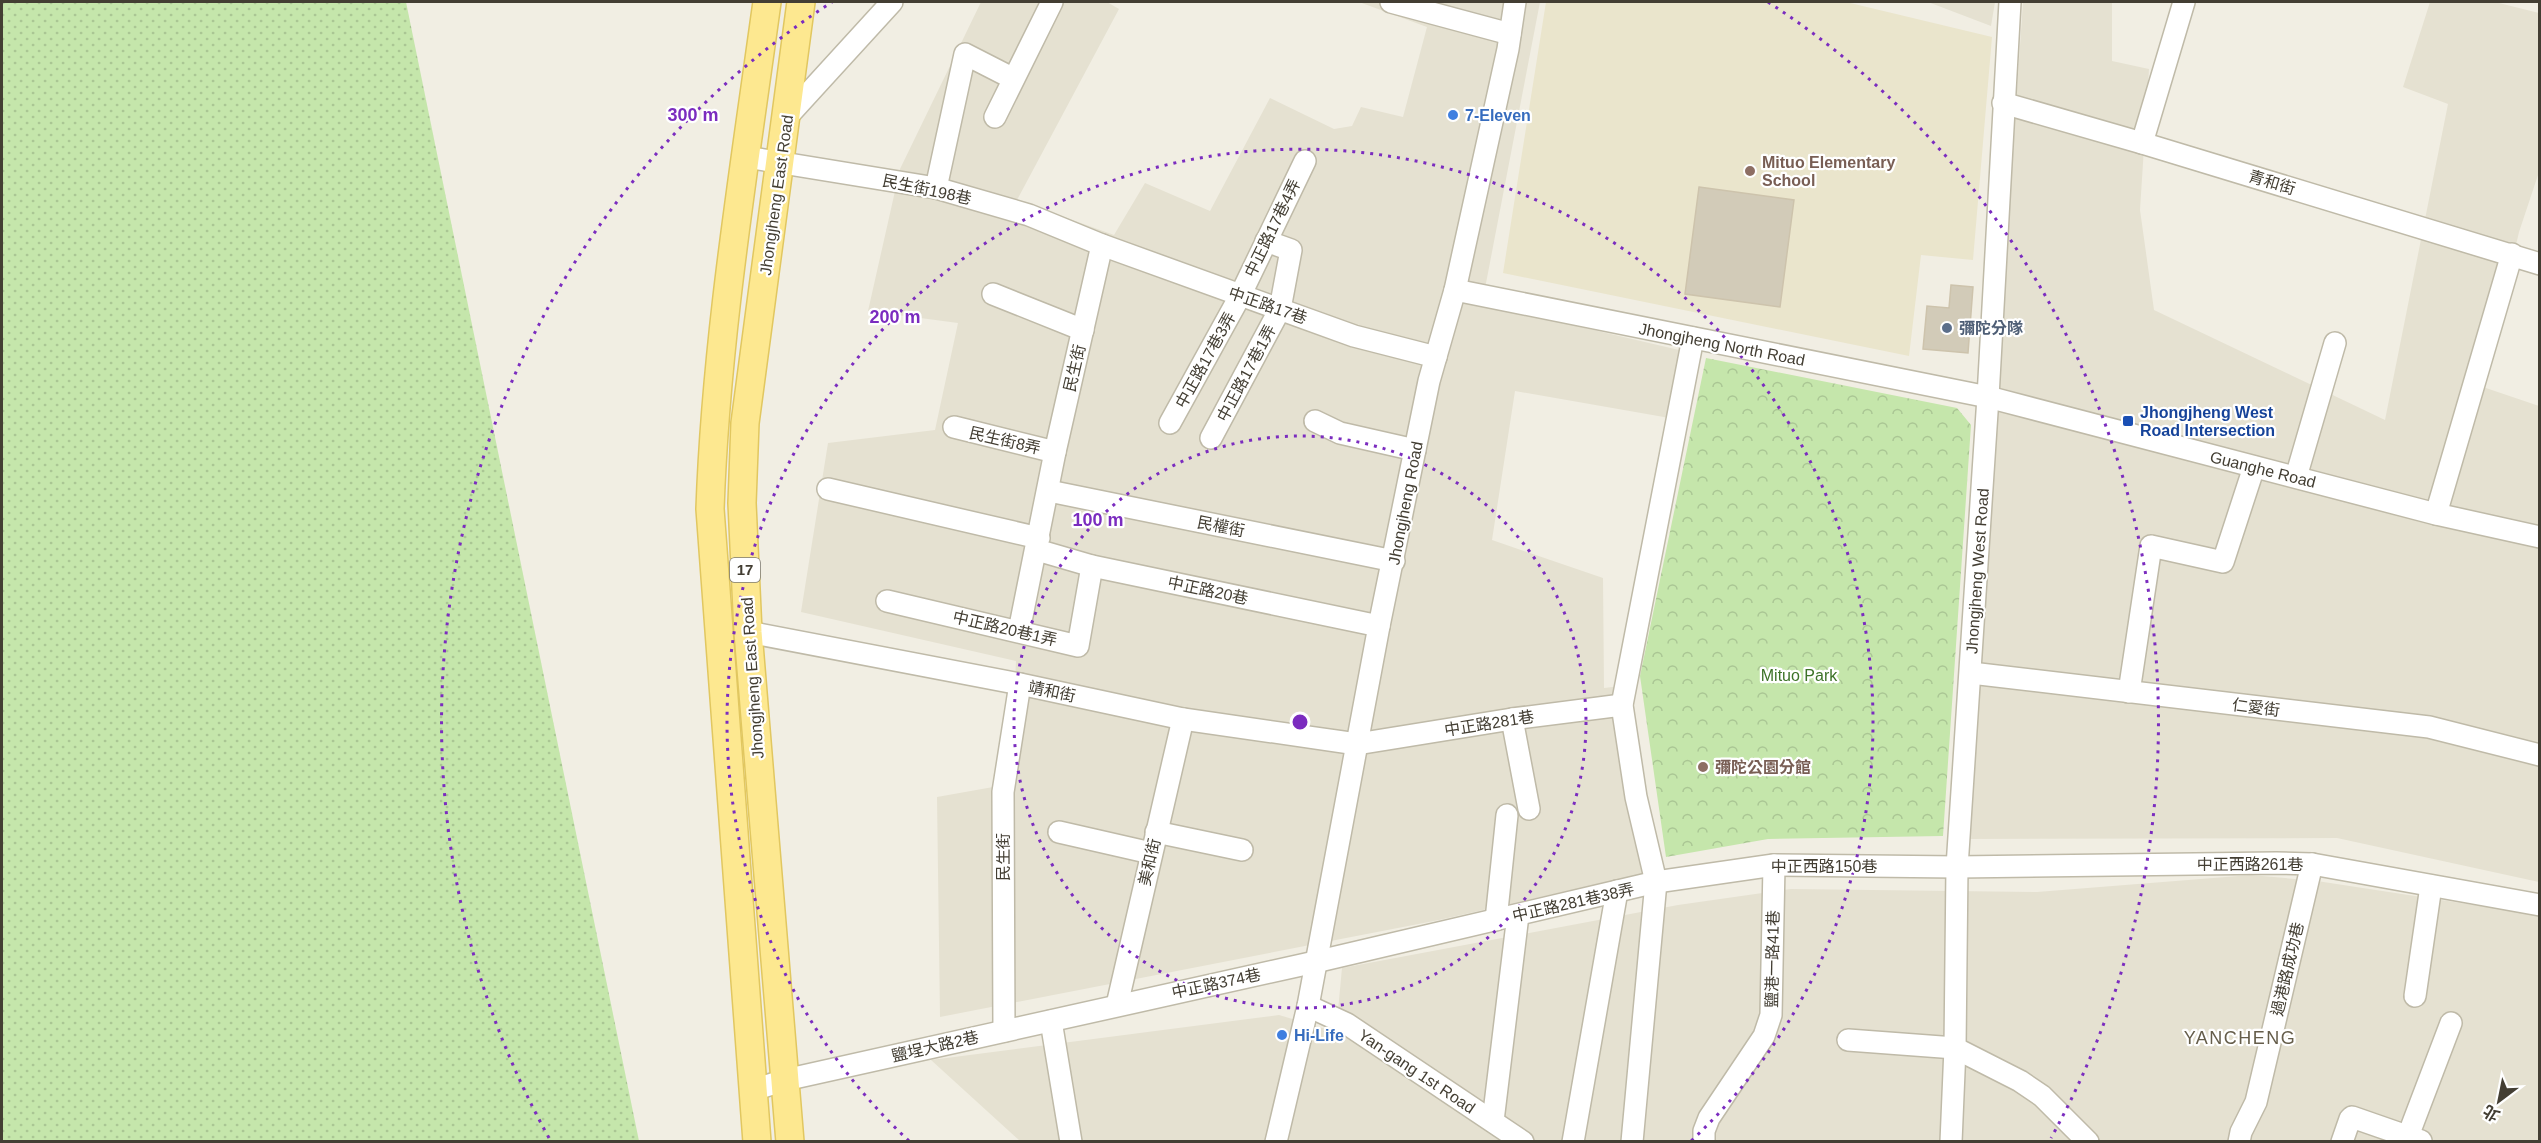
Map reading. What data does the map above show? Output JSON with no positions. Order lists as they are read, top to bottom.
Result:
{
  "streets": {
    "main road": ["Jhongjheng East Road", "17"],
    "street": [
      "青和街",
      "民生街198巷",
      "中正路17巷4弄",
      "中正路17巷",
      "Jhongjheng North Road",
      "中正路17巷3弄",
      "民生街",
      "中正路17巷1弄",
      "民生街8弄",
      "Guanghe Road",
      "Jhongjheng Road",
      "民權街",
      "Jhongjheng West Road",
      "中正路20巷",
      "中正路20巷1弄",
      "靖和街",
      "仁愛街",
      "中正路281巷",
      "美和街",
      "中正西路261巷",
      "中正西路150巷",
      "中正路281巷38弄",
      "鹽港一路41巷",
      "過港路成功巷",
      "中正路374巷",
      "鹽埕大路2巷",
      "Yan-gang 1st Road"
    ]
  },
  "crossings": [
    ["青和街", "Jhongjheng West Road"],
    ["民生街198巷", "Jhongjheng East Road"],
    ["民生街198巷", "中正路17巷"],
    ["民生街198巷", "民生街"],
    ["Jhongjheng East Road", "靖和街"],
    ["Jhongjheng East Road", "鹽埕大路2巷"],
    ["中正路17巷4弄", "中正路17巷"],
    ["中正路17巷4弄", "中正路17巷3弄"],
    ["中正路17巷4弄", "中正路17巷1弄"],
    ["中正路17巷", "中正路17巷3弄"],
    ["中正路17巷", "民生街"],
    ["中正路17巷", "中正路17巷1弄"],
    ["中正路17巷", "Jhongjheng Road"],
    ["Jhongjheng North Road", "Guanghe Road"],
    ["Jhongjheng North Road", "Jhongjheng Road"],
    ["Jhongjheng North Road", "Jhongjheng West Road"],
    ["Jhongjheng North Road", "中正路281巷38弄"],
    ["民生街", "民生街8弄"],
    ["民生街", "民權街"],
    ["民生街", "靖和街"],
    ["民生街", "鹽埕大路2巷"],
    ["Guanghe Road", "Jhongjheng West Road"],
    ["Jhongjheng Road", "民權街"],
    ["Jhongjheng Road", "中正路20巷"],
    ["Jhongjheng Road", "靖和街"],
    ["Jhongjheng Road", "中正路281巷"],
    ["Jhongjheng Road", "中正路281巷38弄"],
    ["Jhongjheng Road", "中正路374巷"],
    ["Jhongjheng Road", "Yan-gang 1st Road"],
    ["Jhongjheng West Road", "仁愛街"],
    ["Jhongjheng West Road", "中正西路261巷"],
    ["Jhongjheng West Road", "中正西路150巷"],
    ["中正路20巷", "中正路20巷1弄"],
    ["靖和街", "中正路281巷"],
    ["靖和街", "美和街"],
    ["中正路281巷", "中正路281巷38弄"],
    ["美和街", "中正路374巷"],
    ["美和街", "鹽埕大路2巷"],
    ["中正西路261巷", "中正西路150巷"],
    ["中正西路261巷", "過港路成功巷"],
    ["中正西路150巷", "中正路281巷38弄"],
    ["中正西路150巷", "鹽港一路41巷"],
    ["中正路281巷38弄", "中正路374巷"],
    ["中正路374巷", "鹽埕大路2巷"]
  ],
  "districts": ["YANCHENG"],
  "parks": ["Mituo Park"],
  "places": {
    "other": [
      "7-Eleven",
      "Mituo Elementary School",
      "彌陀分隊",
      "彌陀公園分館",
      "Hi-Life"
    ],
    "transit": ["Jhongjheng West Road Intersection"]
  },
  "north": "bottom left",
  "rings": ["300 m", "200 m", "100 m"]
}
